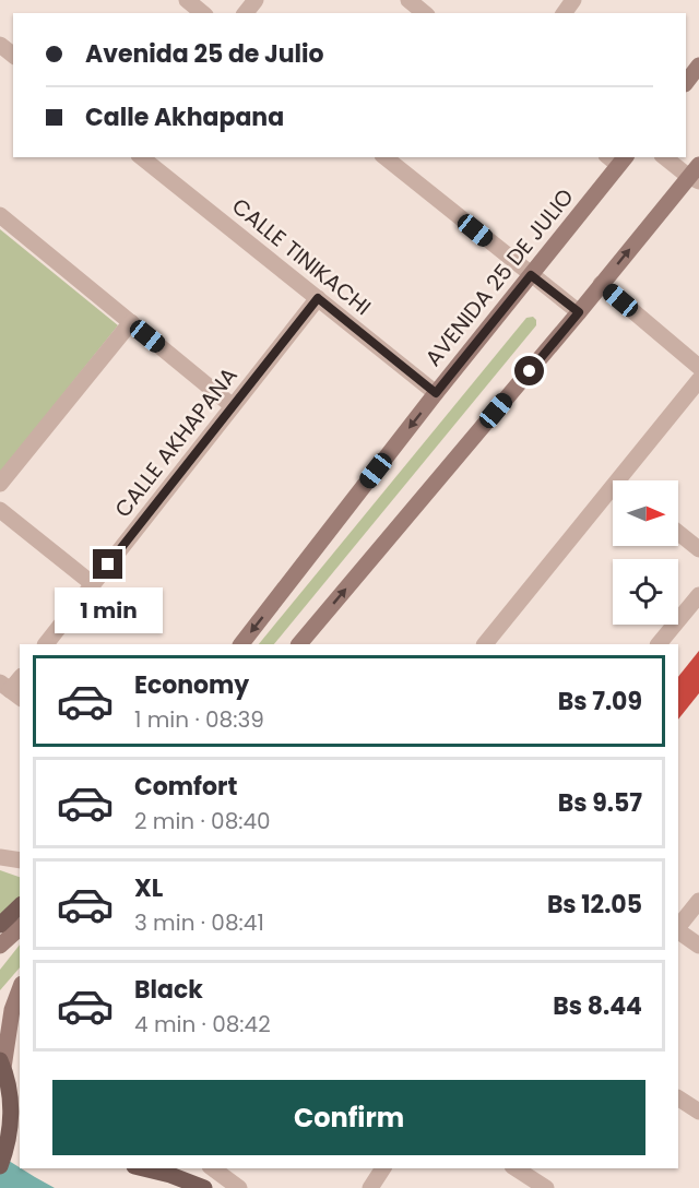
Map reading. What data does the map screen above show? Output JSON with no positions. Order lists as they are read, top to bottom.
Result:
{
  "streets": {
    "main road": ["AVENIDA 25 DE JULIO"],
    "street": ["CALLE TINIKACHI", "CALLE AKHAPANA"]
  },
  "crossings": [
    ["CALLE TINIKACHI", "AVENIDA 25 DE JULIO"],
    ["CALLE TINIKACHI", "CALLE AKHAPANA"]
  ],
  "north": "right",
  "page": {
    "banner": ["Avenida 25 de Julio", "Calle Akhapana"],
    "bubble": "1 min",
    "list": [
      {
        "name": "Economy",
        "note": "1 min · 08:39",
        "value": "Bs 7.09"
      },
      {
        "name": "Comfort",
        "note": "2 min · 08:40",
        "value": "Bs 9.57"
      },
      {
        "name": "XL",
        "note": "3 min · 08:41",
        "value": "Bs 12.05"
      },
      {
        "name": "Black",
        "note": "4 min · 08:42",
        "value": "Bs 8.44"
      }
    ],
    "buttons": "Confirm"
  }
}
